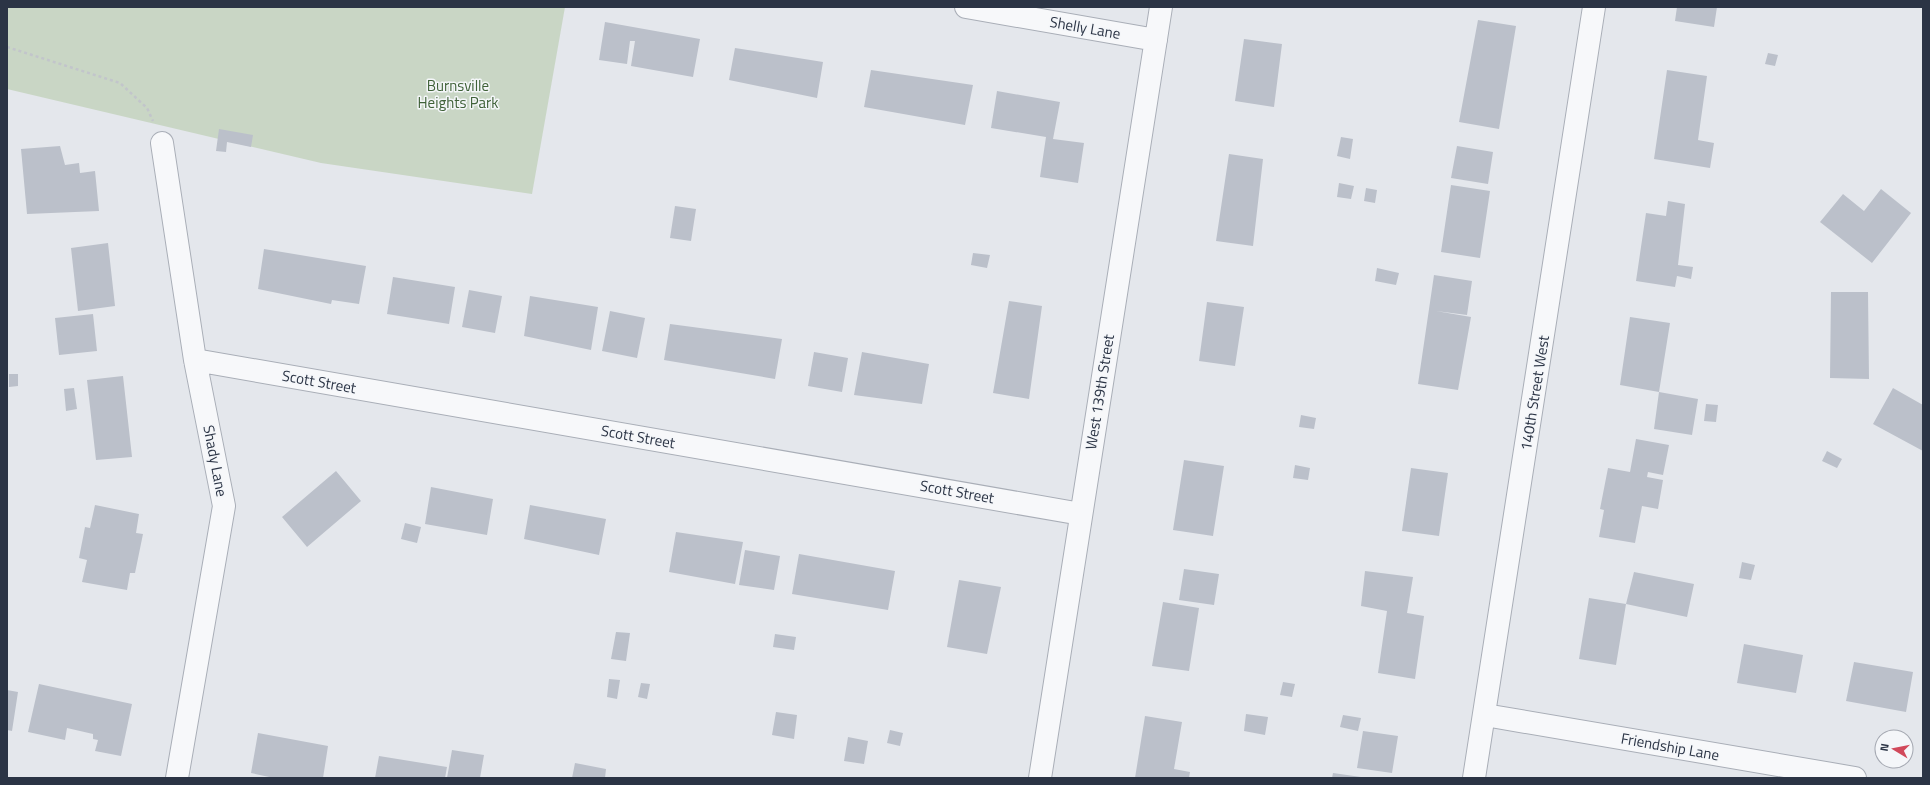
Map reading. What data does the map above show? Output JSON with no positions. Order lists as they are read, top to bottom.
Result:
{
  "streets": {
    "street": [
      "Shelly Lane",
      "Scott Street",
      "West 139th Street",
      "140th Street West",
      "Shady Lane",
      "Friendship Lane"
    ]
  },
  "crossings": [
    ["Shelly Lane", "West 139th Street"],
    ["Scott Street", "West 139th Street"],
    ["Scott Street", "Shady Lane"],
    ["140th Street West", "Friendship Lane"]
  ],
  "parks": ["Burnsville Heights Park"],
  "north": "left"
}
